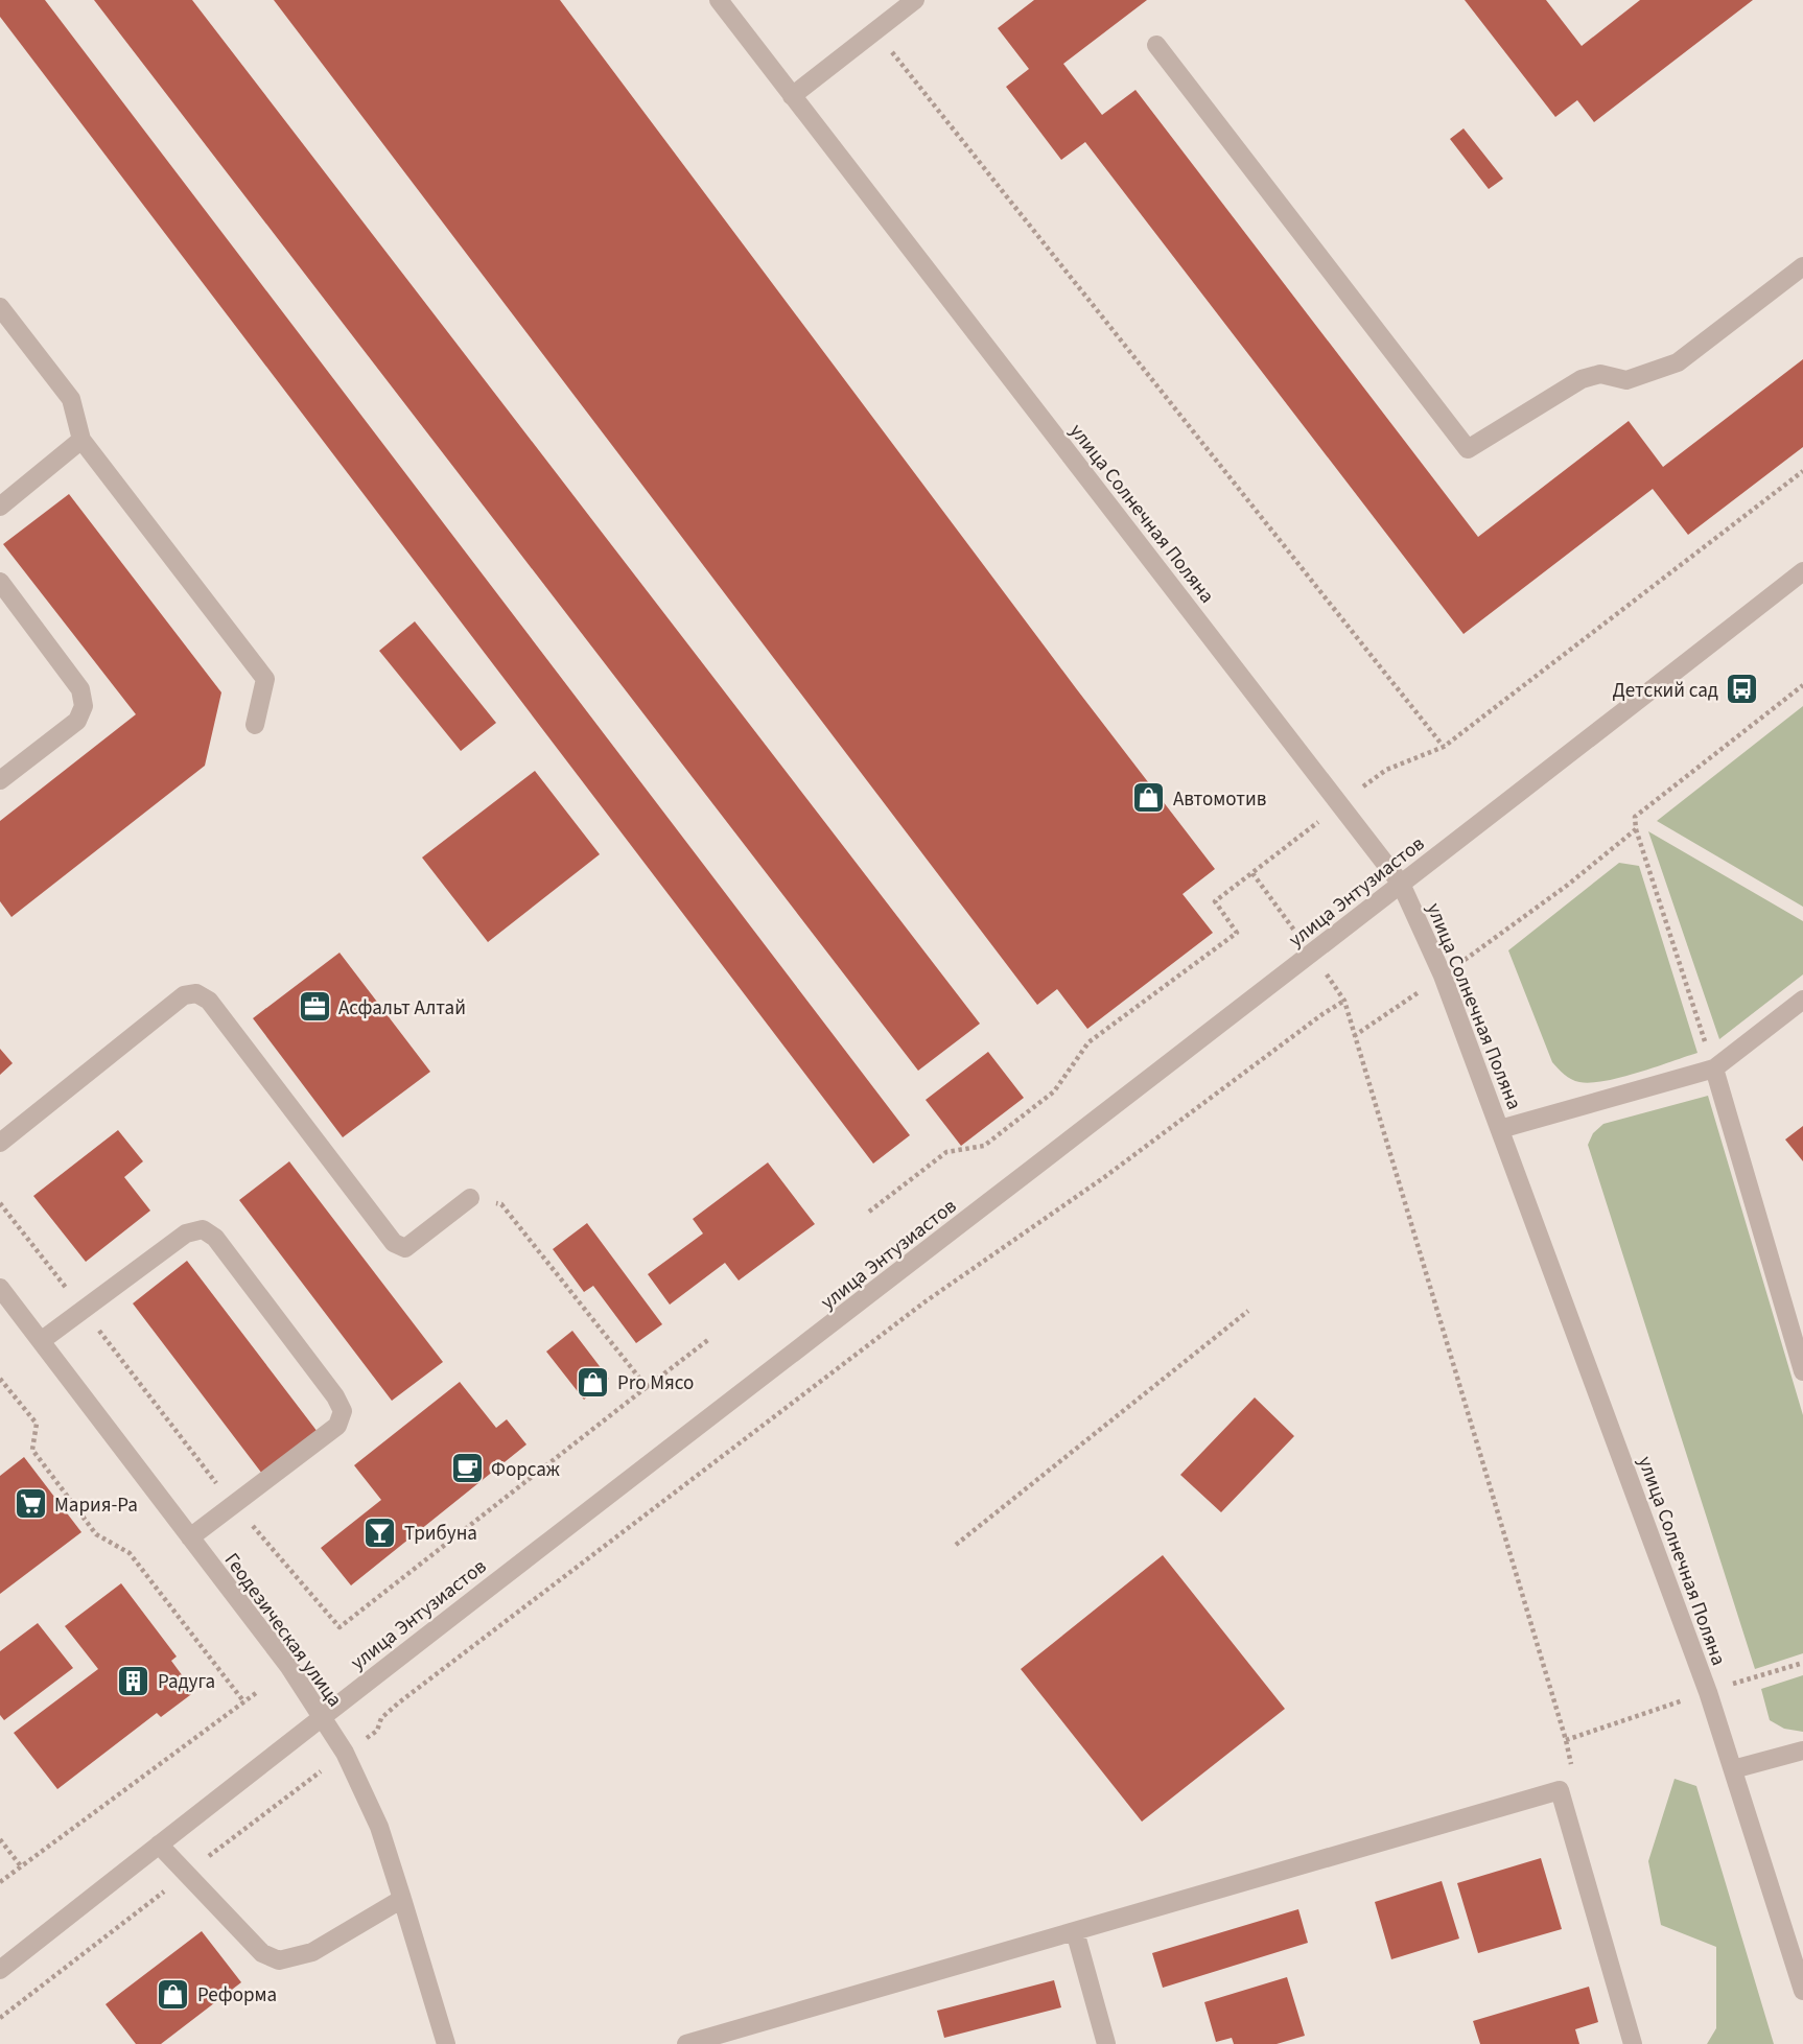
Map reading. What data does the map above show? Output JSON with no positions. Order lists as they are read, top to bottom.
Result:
{
  "streets": {
    "street": ["улица Солнечная Поляна", "улица Энтузиастов", "Геодезическая улица"]
  },
  "crossings": [
    ["улица Солнечная Поляна", "улица Энтузиастов"],
    ["улица Энтузиастов", "Геодезическая улица"]
  ],
  "places": {
    "bus stop": ["Детский сад"],
    "shop": ["Автомотив", "Pro Мясо", "Реформа"],
    "office": ["Асфальт Алтай"],
    "cafe": ["Форсаж"],
    "supermarket": ["Мария-Ра"],
    "bar": ["Трибуна"],
    "building": ["Радуга"]
  }
}
